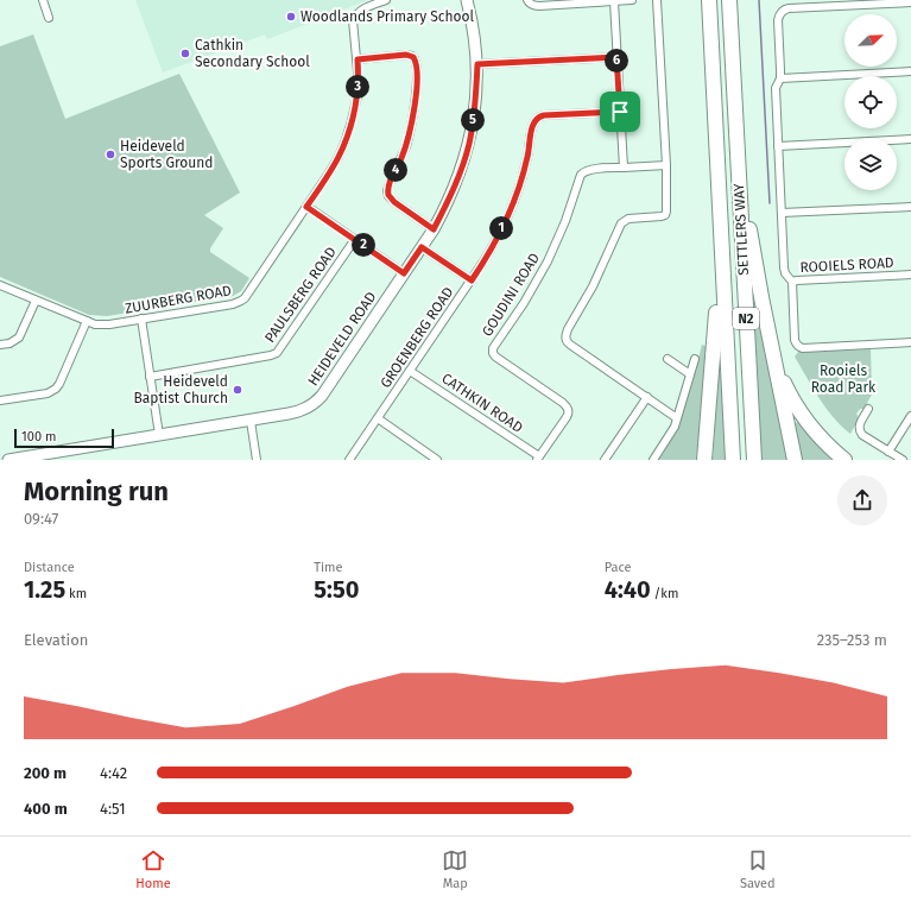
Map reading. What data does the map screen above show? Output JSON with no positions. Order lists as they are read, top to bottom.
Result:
{
  "streets": {
    "highway": ["SETTLERS WAY", "N2"],
    "street": [
      "ROOIELS ROAD",
      "PAULSBERG ROAD",
      "GOUDINI ROAD",
      "ZUURBERG ROAD",
      "GROENBERG ROAD",
      "HEIDEVELD ROAD",
      "CATHKIN ROAD"
    ]
  },
  "crossings": [
    ["GOUDINI ROAD", "CATHKIN ROAD"],
    ["GROENBERG ROAD", "CATHKIN ROAD"]
  ],
  "parks": ["Rooiels Road Park"],
  "places": [
    "Woodlands Primary School",
    "Cathkin Secondary School",
    "Heideveld Sports Ground",
    "Heideveld Baptist Church"
  ],
  "scale_bar": "100 m",
  "north": "top right",
  "page": {
    "pins": [
      "6",
      "3",
      "5",
      "4",
      "1",
      "2"
    ],
    "scale": "100 m",
    "heading": ["Morning run", "09:47"],
    "stats": [
      ["Distance", "1.25 km"],
      ["Time", "5:50"],
      ["Pace", "4:40 /km"]
    ],
    "chart": ["Elevation", "235–253 m"],
    "list": [
      {
        "name": "200 m",
        "note": "4:42"
      },
      {
        "name": "400 m",
        "note": "4:51"
      }
    ],
    "tabs": ["Home", "Map", "Saved"]
  }
}
